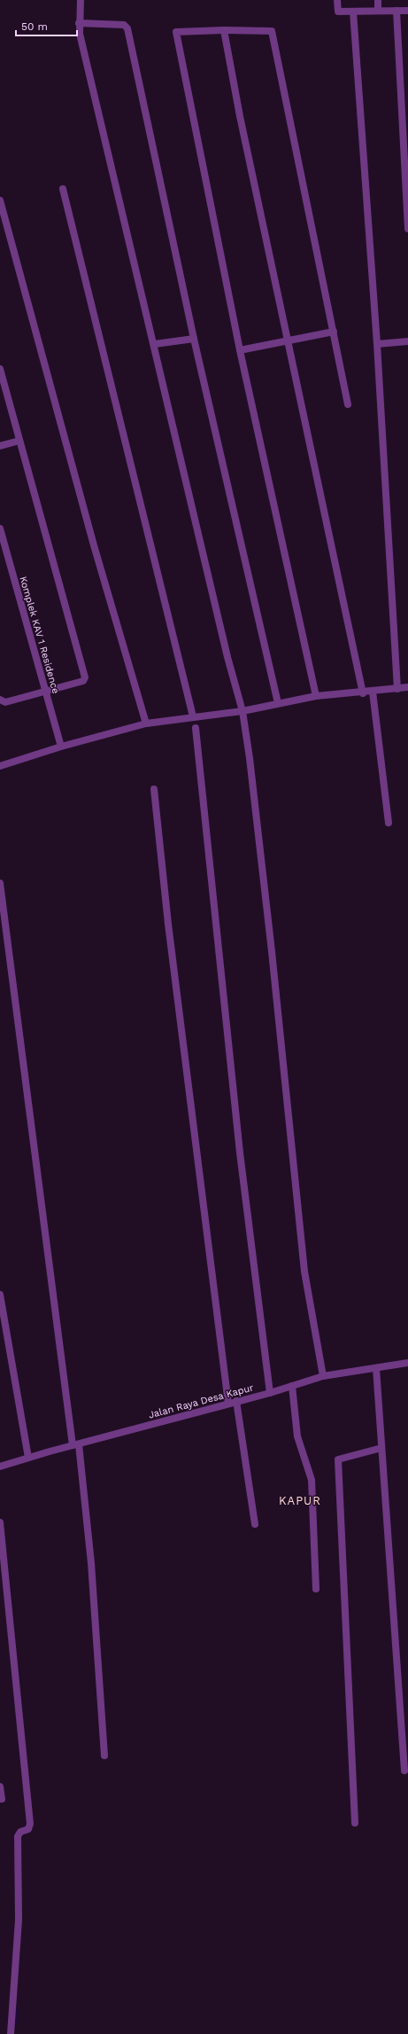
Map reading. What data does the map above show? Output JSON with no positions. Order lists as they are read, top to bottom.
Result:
{
  "streets": {
    "street": ["Komplek KAV 1 Residence", "Jalan Raya Desa Kapur"]
  },
  "districts": ["KAPUR"],
  "scale_bar": "50 m"
}
